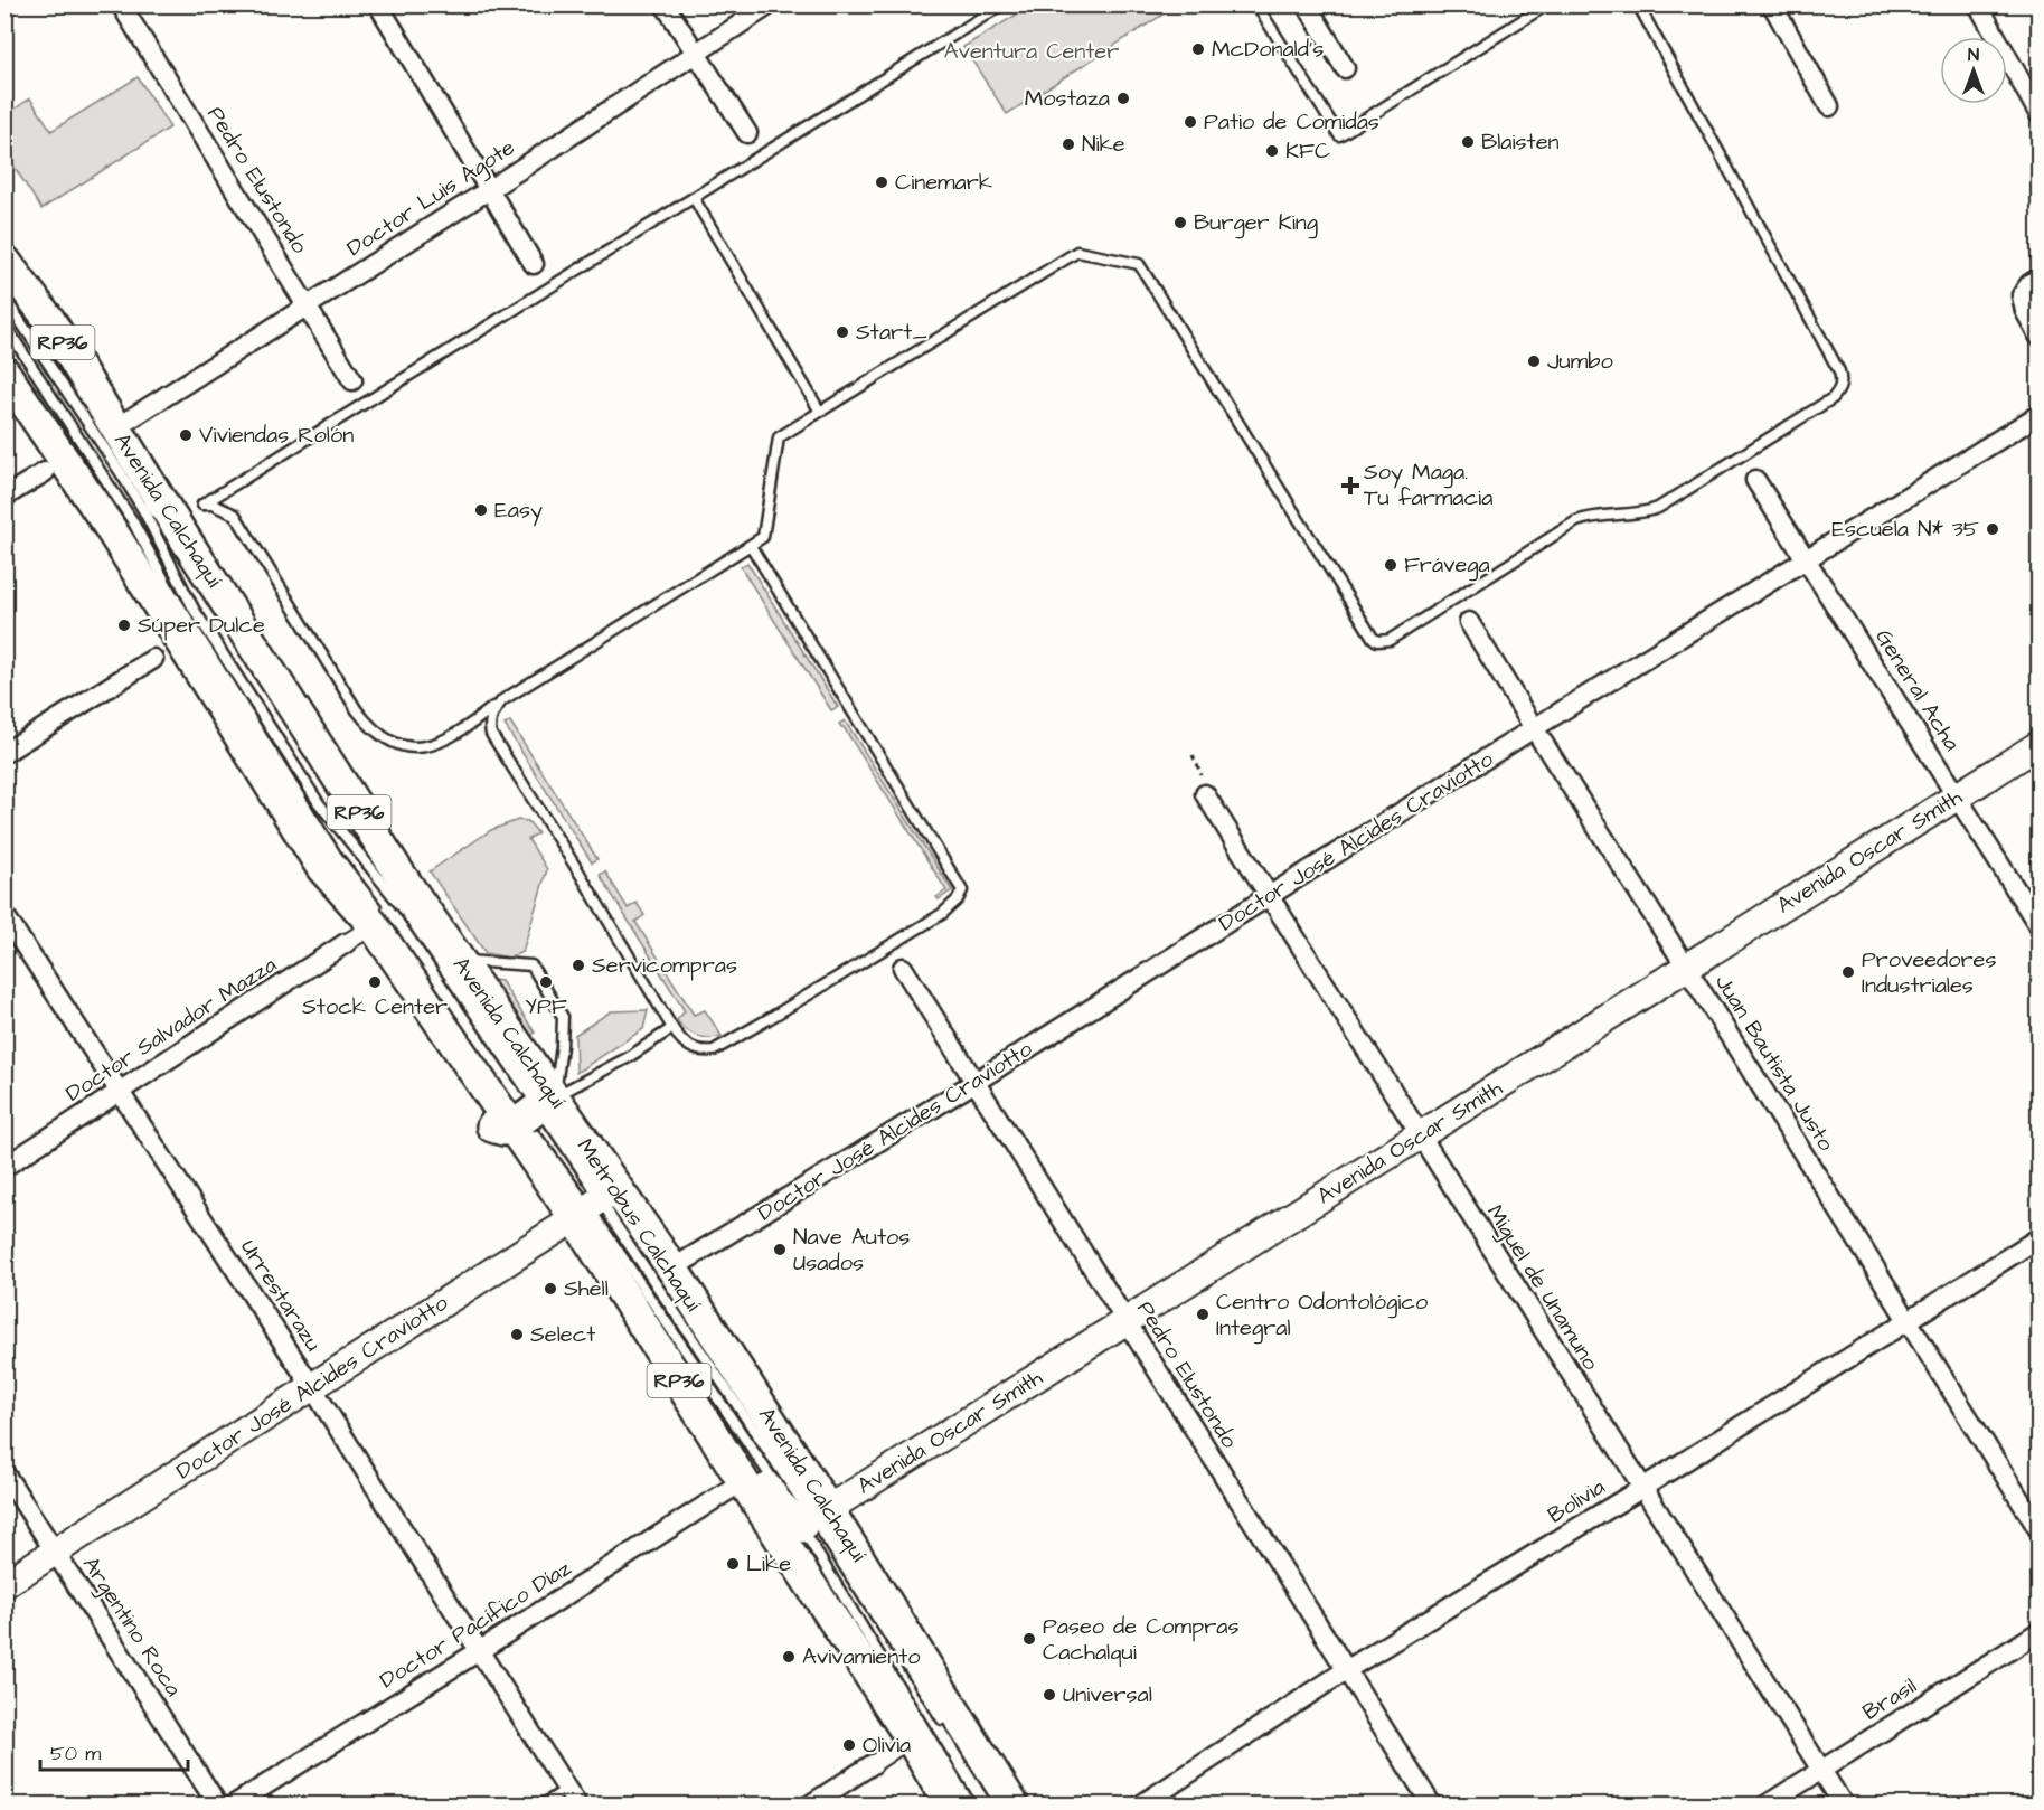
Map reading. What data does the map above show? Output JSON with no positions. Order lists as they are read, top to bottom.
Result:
{
  "streets": {
    "main road": [
      "RP36",
      "Avenida Calchaquí",
      "Doctor José Alcides Craviotto",
      "Avenida Oscar Smith"
    ],
    "street": [
      "Pedro Elustondo",
      "Doctor Luis Agote",
      "General Acha",
      "Doctor Salvador Mazza",
      "Juan Bautista Justo",
      "Miguel de Unamuno",
      "Urrestarazu",
      "Bolivia",
      "Doctor Pacífico Díaz",
      "Argentino Roca",
      "Brasil"
    ],
    "lane": ["Metrobus Calchaquí"]
  },
  "crossings": [
    ["Pedro Elustondo", "Doctor Luis Agote"],
    ["Pedro Elustondo", "Doctor José Alcides Craviotto"],
    ["Pedro Elustondo", "Avenida Oscar Smith"],
    ["Pedro Elustondo", "Bolivia"],
    ["Doctor Luis Agote", "Avenida Calchaquí"],
    ["Avenida Calchaquí", "Doctor José Alcides Craviotto"],
    ["Avenida Calchaquí", "Avenida Oscar Smith"],
    ["Avenida Calchaquí", "Metrobus Calchaquí"],
    ["Avenida Calchaquí", "Doctor Pacífico Díaz"],
    ["General Acha", "Doctor José Alcides Craviotto"],
    ["General Acha", "Avenida Oscar Smith"],
    ["Doctor José Alcides Craviotto", "Juan Bautista Justo"],
    ["Doctor José Alcides Craviotto", "Metrobus Calchaquí"],
    ["Doctor José Alcides Craviotto", "Miguel de Unamuno"],
    ["Doctor José Alcides Craviotto", "Urrestarazu"],
    ["Doctor José Alcides Craviotto", "Argentino Roca"],
    ["Avenida Oscar Smith", "Juan Bautista Justo"],
    ["Avenida Oscar Smith", "Metrobus Calchaquí"],
    ["Avenida Oscar Smith", "Miguel de Unamuno"],
    ["Doctor Salvador Mazza", "Urrestarazu"],
    ["Juan Bautista Justo", "Bolivia"],
    ["Miguel de Unamuno", "Bolivia"],
    ["Miguel de Unamuno", "Brasil"],
    ["Urrestarazu", "Doctor Pacífico Díaz"]
  ],
  "parks": ["Aventura Center"],
  "places": {
    "other": [
      "McDonald's",
      "Mostaza",
      "Patio de Comidas",
      "Blaisten",
      "Nike",
      "KFC",
      "Cinemark",
      "Burger King",
      "Start_",
      "Jumbo",
      "Viviendas Rolón",
      "Easy",
      "Escuela N* 35",
      "Frávega",
      "Súper Dulce",
      "Servicompras",
      "Proveedores Industriales",
      "Stock Center",
      "YPF",
      "Nave Autos Usados",
      "Shell",
      "Centro Odontológico Integral",
      "Select",
      "Like",
      "Paseo de Compras Cachalqui",
      "Avivamiento",
      "Universal",
      "Olivia"
    ],
    "health": ["Soy Maga. Tu farmacia"]
  },
  "scale_bar": "50 m",
  "north": "top"
}
